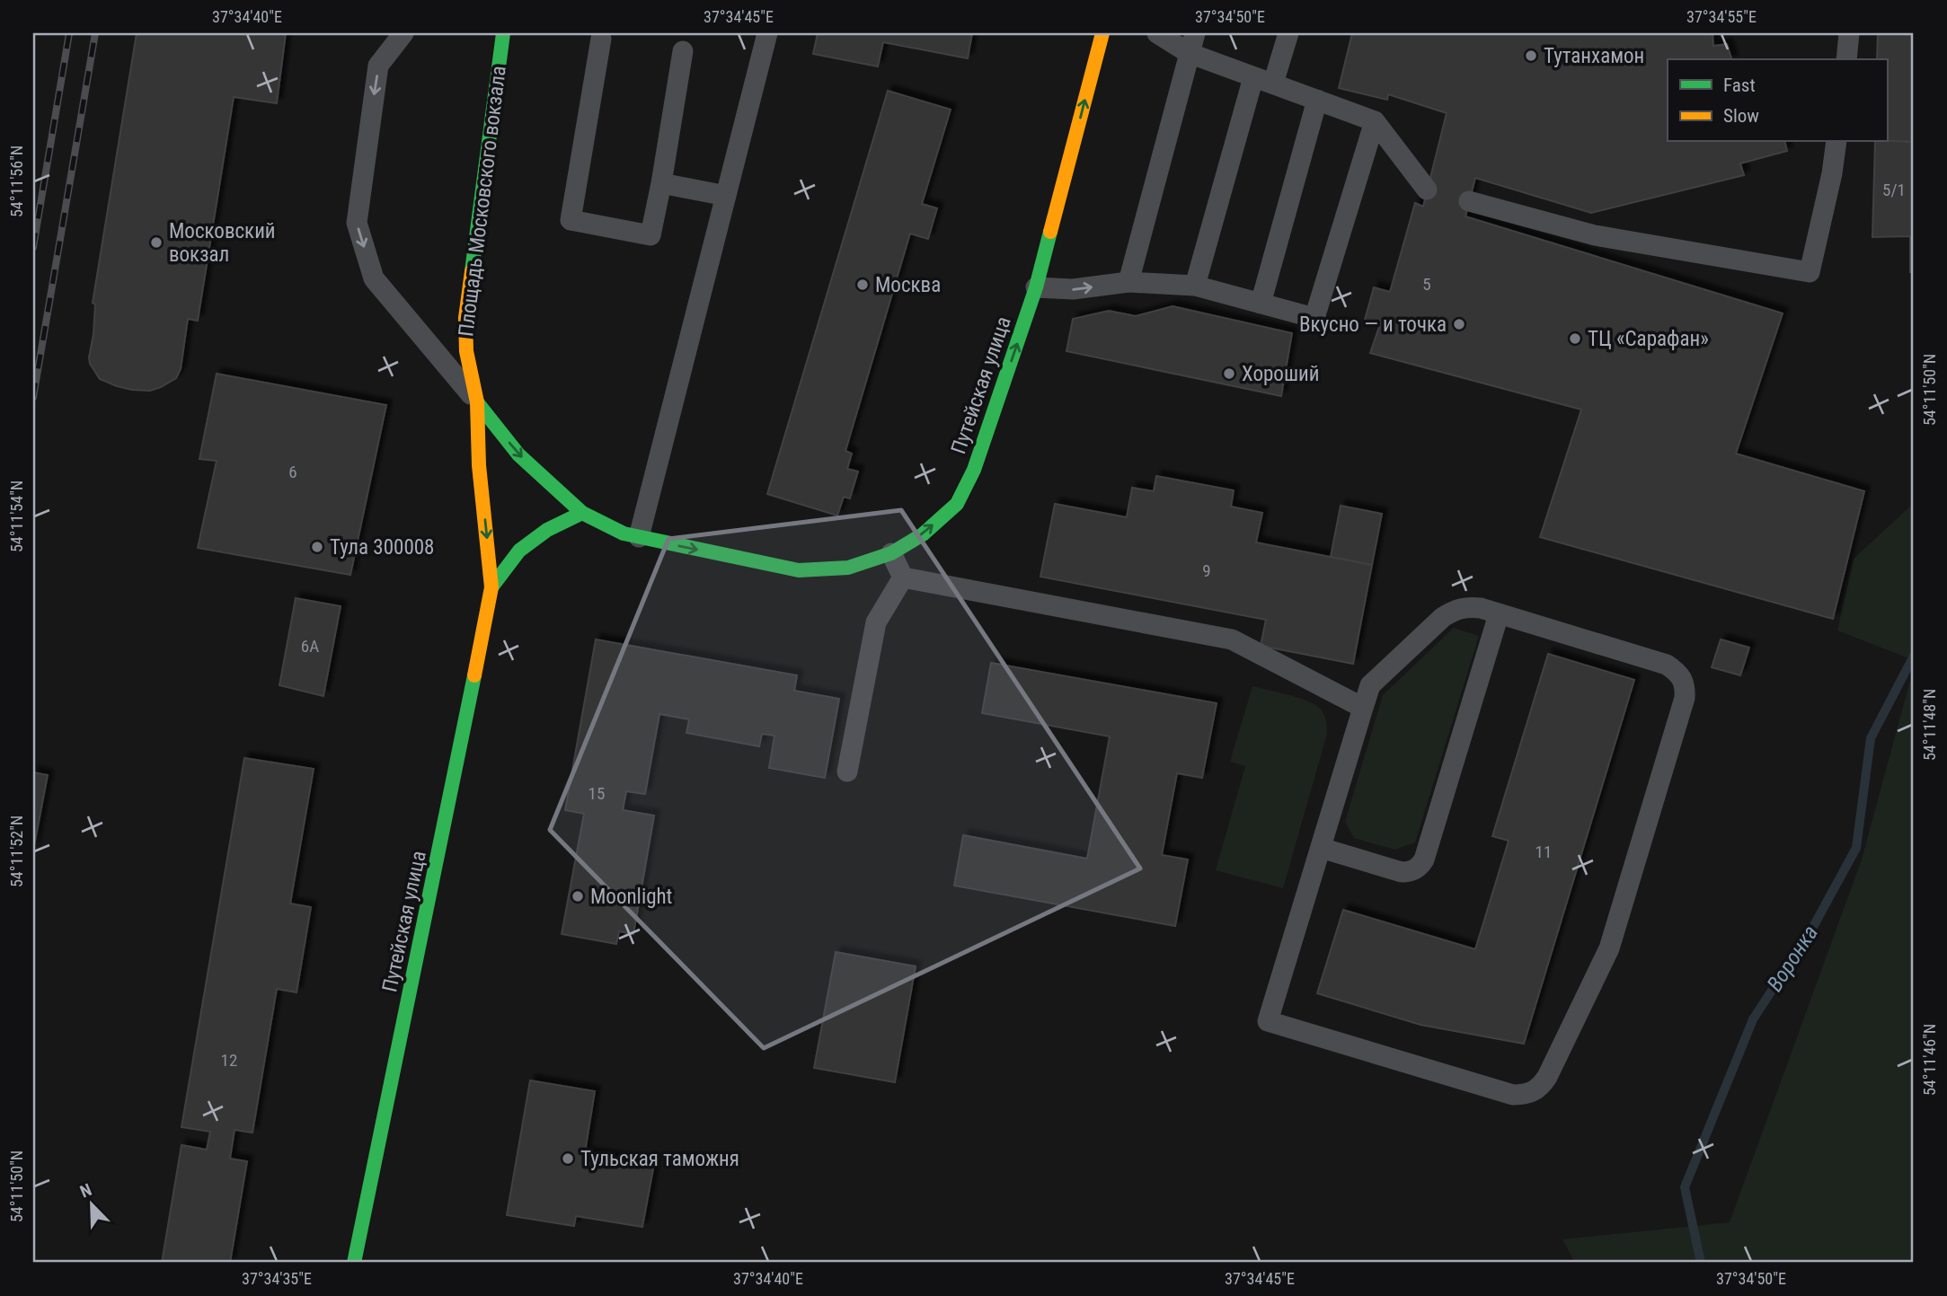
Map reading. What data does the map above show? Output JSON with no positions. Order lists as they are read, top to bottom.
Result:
{
  "streets": {
    "street": ["Площадь Московского вокзала", "Путейская улица"]
  },
  "crossings": [
    ["Площадь Московского вокзала", "Путейская улица"]
  ],
  "one_way": ["Площадь Московского вокзала"],
  "water": ["Воронка"],
  "places": [
    "Тутанхамон",
    "Московский вокзал",
    "Москва",
    "Вкусно — и точка",
    "ТЦ «Сарафан»",
    "Хороший",
    "Тула 300008",
    "Moonlight",
    "Тульская таможня"
  ],
  "house_numbers": [
    "5/1",
    "5",
    "6",
    "9",
    "6А",
    "15",
    "11",
    "12"
  ],
  "legend": ["Fast", "Slow"],
  "north": "top left",
  "coordinates": [
    "37°34'40\"E",
    "37°34'45\"E",
    "37°34'50\"E",
    "37°34'55\"E",
    "54°11'56\"N",
    "54°11'50\"N",
    "54°11'54\"N",
    "54°11'48\"N",
    "54°11'52\"N",
    "54°11'46\"N",
    "37°34'35\"E"
  ]
}
